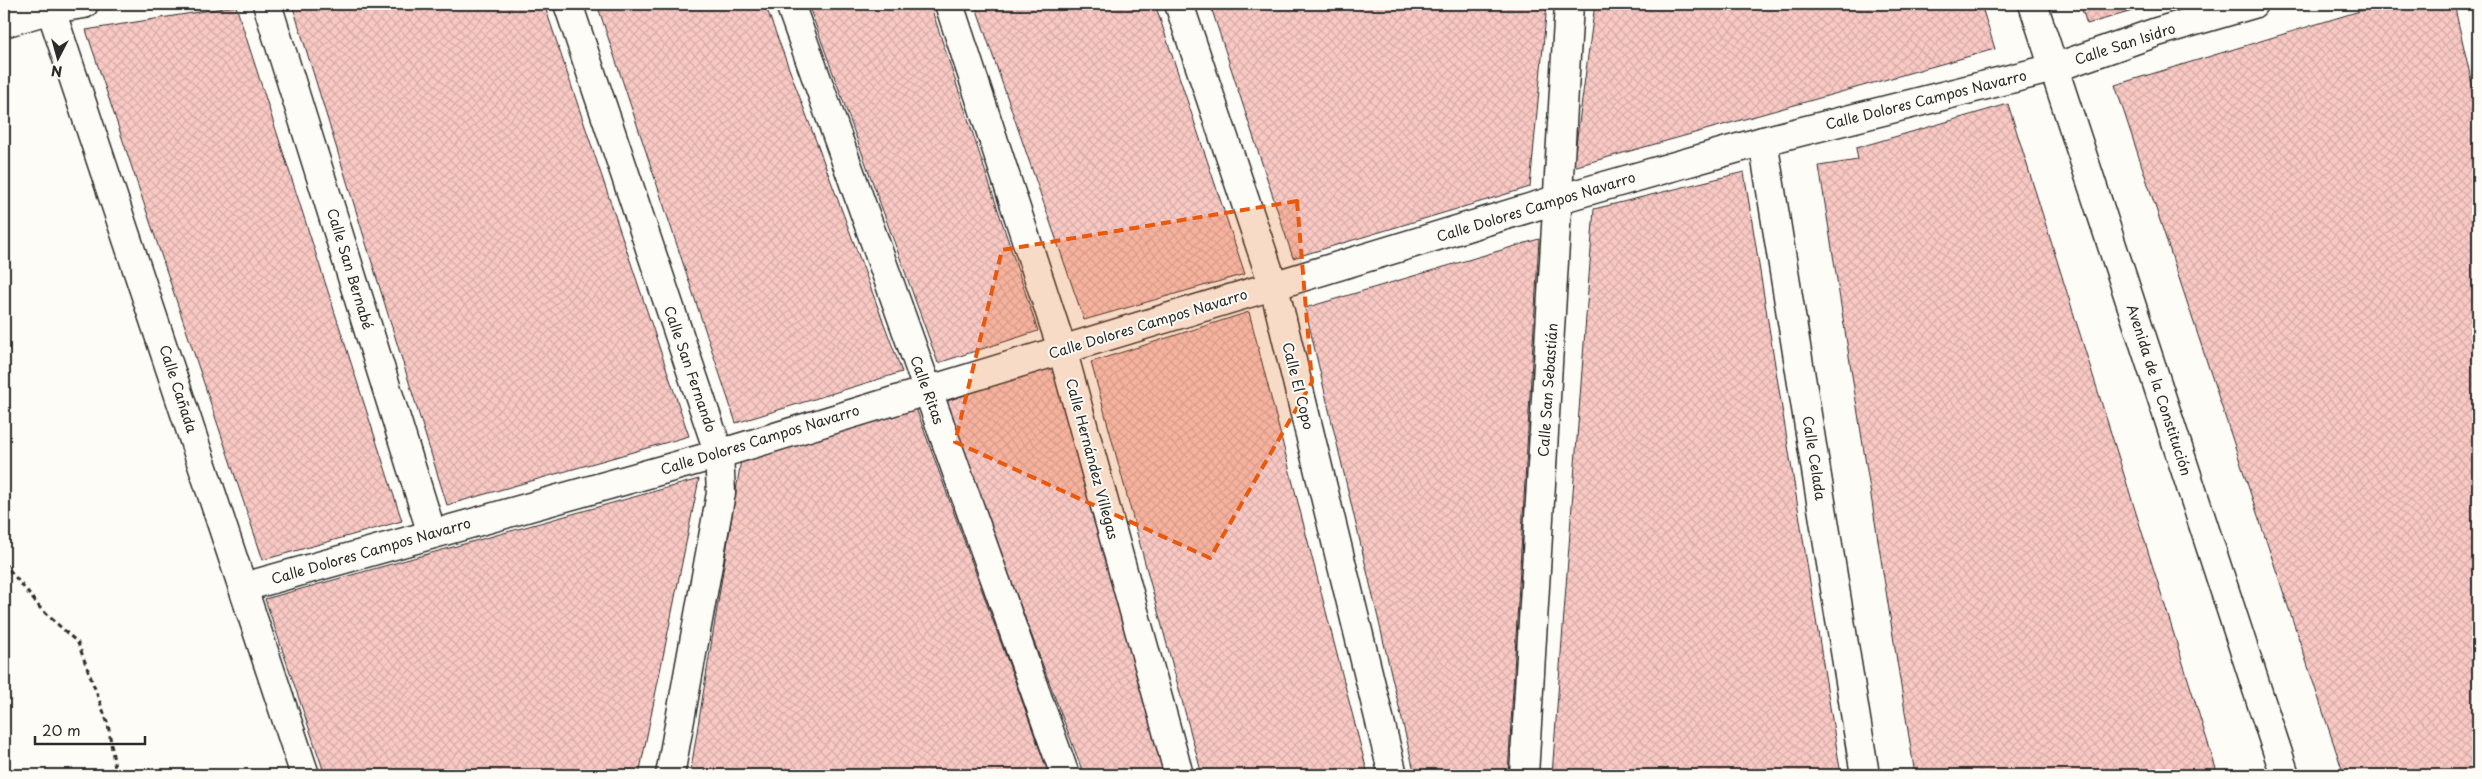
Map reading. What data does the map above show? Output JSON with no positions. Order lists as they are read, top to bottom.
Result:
{
  "streets": {
    "street": [
      "Calle San Isidro",
      "Calle Dolores Campos Navarro",
      "Calle San Bernabé",
      "Calle San Fernando",
      "Calle El Copo",
      "Calle Cañada",
      "Calle Ritas",
      "Calle San Sebastián",
      "Avenida de la Constitución",
      "Calle Celada",
      "Calle Hernández Villegas"
    ]
  },
  "crossings": [
    ["Calle San Isidro", "Calle Dolores Campos Navarro"],
    ["Calle San Isidro", "Avenida de la Constitución"],
    ["Calle Dolores Campos Navarro", "Calle San Bernabé"],
    ["Calle Dolores Campos Navarro", "Calle San Fernando"],
    ["Calle Dolores Campos Navarro", "Calle El Copo"],
    ["Calle Dolores Campos Navarro", "Calle Cañada"],
    ["Calle Dolores Campos Navarro", "Calle Ritas"],
    ["Calle Dolores Campos Navarro", "Calle San Sebastián"],
    ["Calle Dolores Campos Navarro", "Avenida de la Constitución"],
    ["Calle Dolores Campos Navarro", "Calle Celada"],
    ["Calle Dolores Campos Navarro", "Calle Hernández Villegas"]
  ],
  "scale_bar": "20 m",
  "north": "bottom"
}
